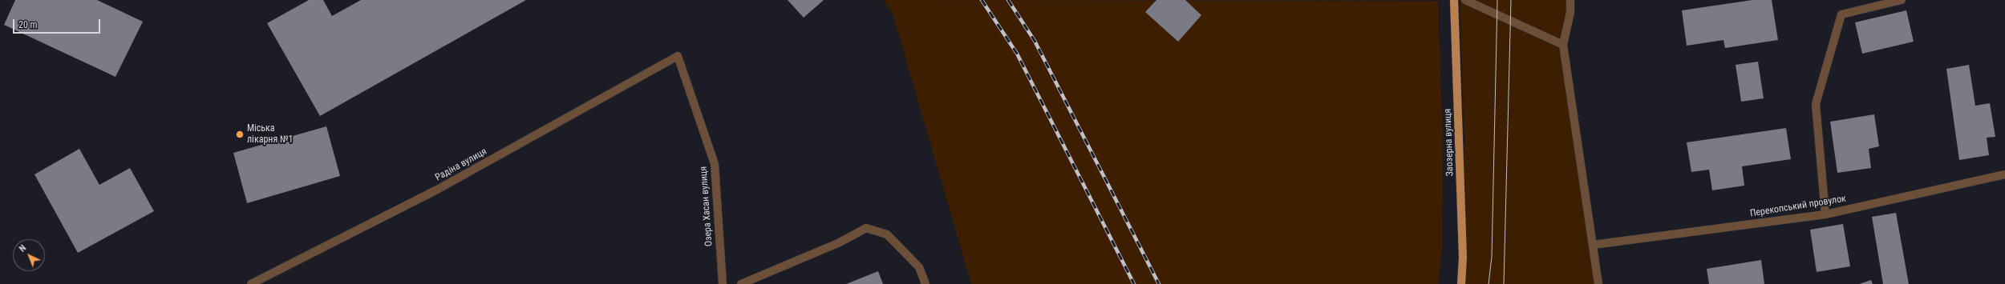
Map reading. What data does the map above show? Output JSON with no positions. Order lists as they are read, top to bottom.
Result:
{
  "streets": {
    "main road": ["Заозерна вулиця"],
    "street": ["Радіна вулиця", "Озера Хасан вулиця", "Перекопський провулок"]
  },
  "crossings": [
    ["Радіна вулиця", "Озера Хасан вулиця"]
  ],
  "places": ["Міська лікарня №1"],
  "scale_bar": "20 m",
  "north": "top left"
}
